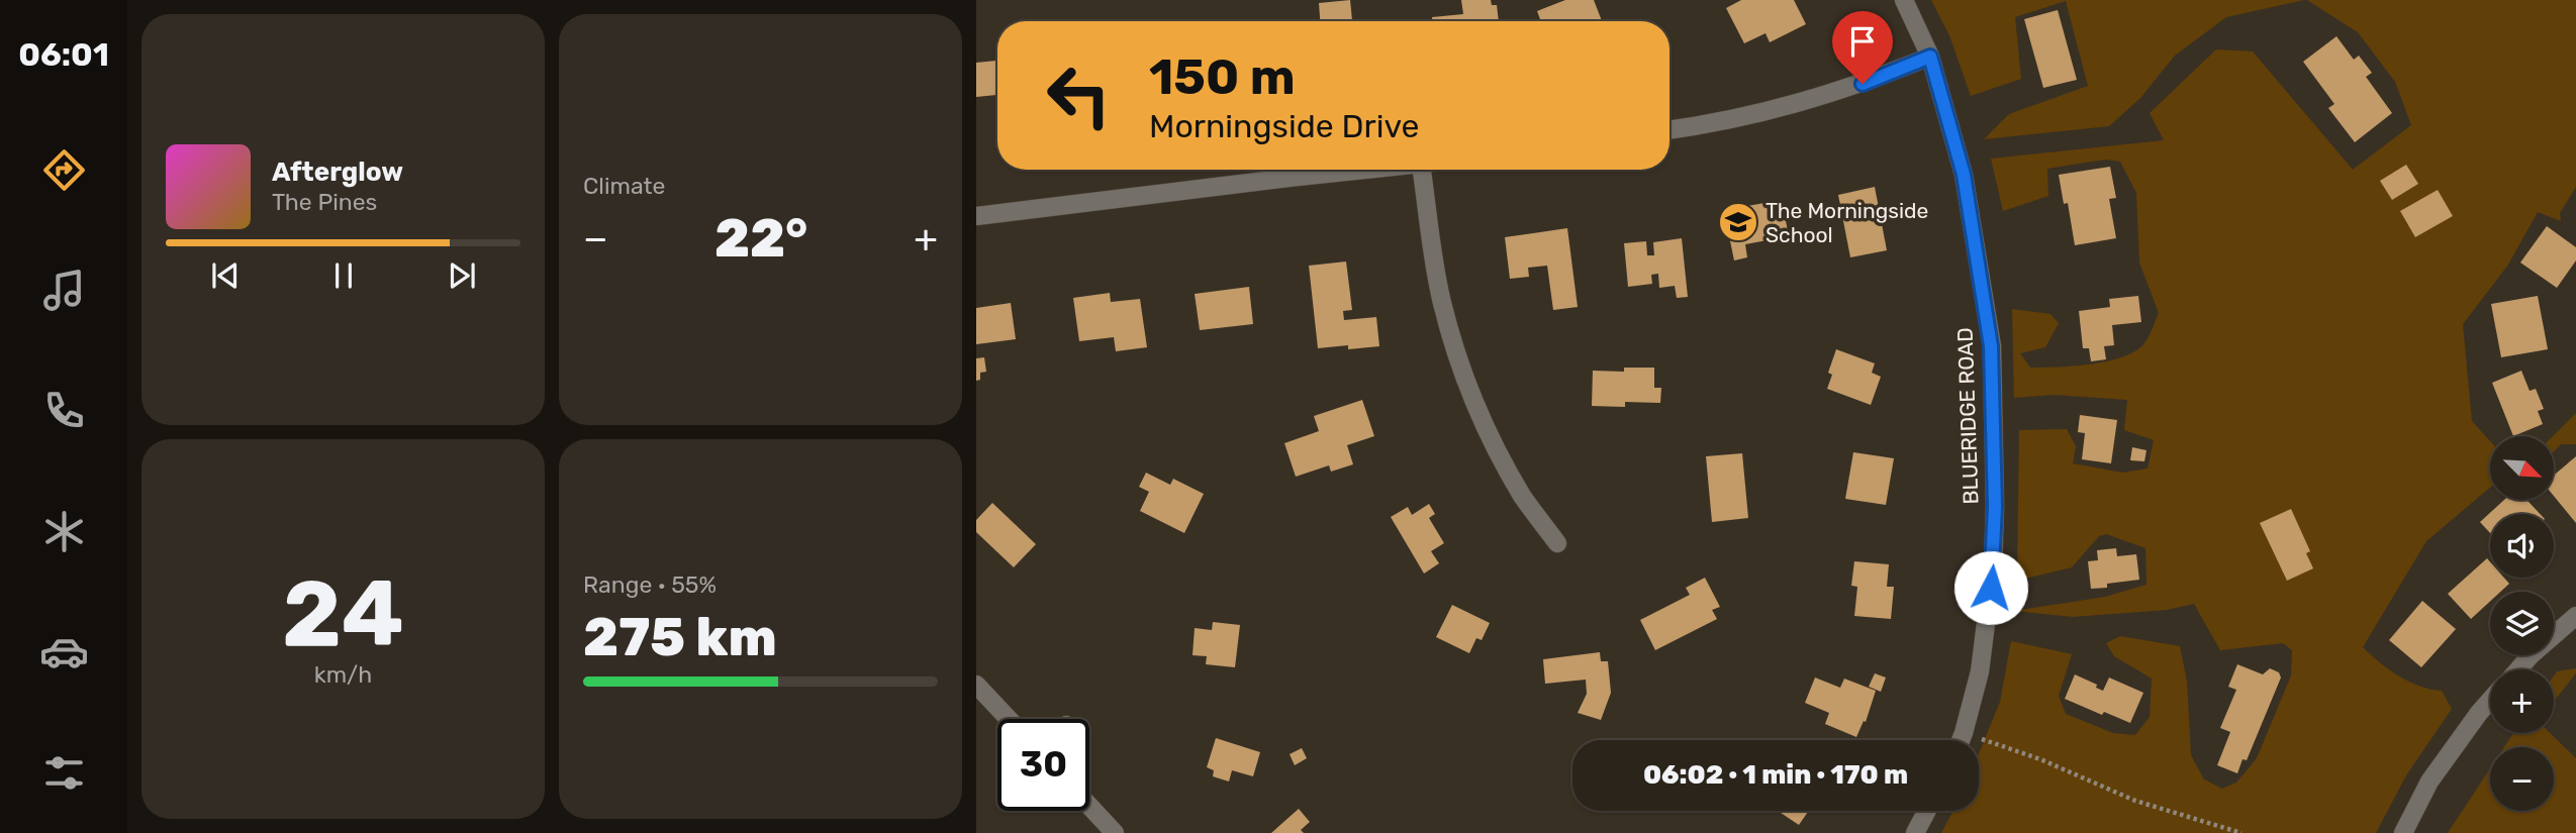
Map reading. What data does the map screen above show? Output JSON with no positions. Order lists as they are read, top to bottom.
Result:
{
  "streets": {
    "street": ["BLUERIDGE ROAD"]
  },
  "places": {
    "school or university": ["The Morningside School"]
  },
  "north": "bottom right",
  "page": {
    "tabs": "06:01",
    "tile": [
      "Climate",
      ["24", "km/h"],
      ["Range · 55%", "275 km"]
    ],
    "turn": ["150 m", "Morningside Drive"],
    "song": ["Afterglow", "The Pines"],
    "heat": ["−", "22°", "+"],
    "map_buttons": ["+", "−"],
    "limit": "30",
    "trip": "06:02 · 1 min · 170 m"
  }
}
